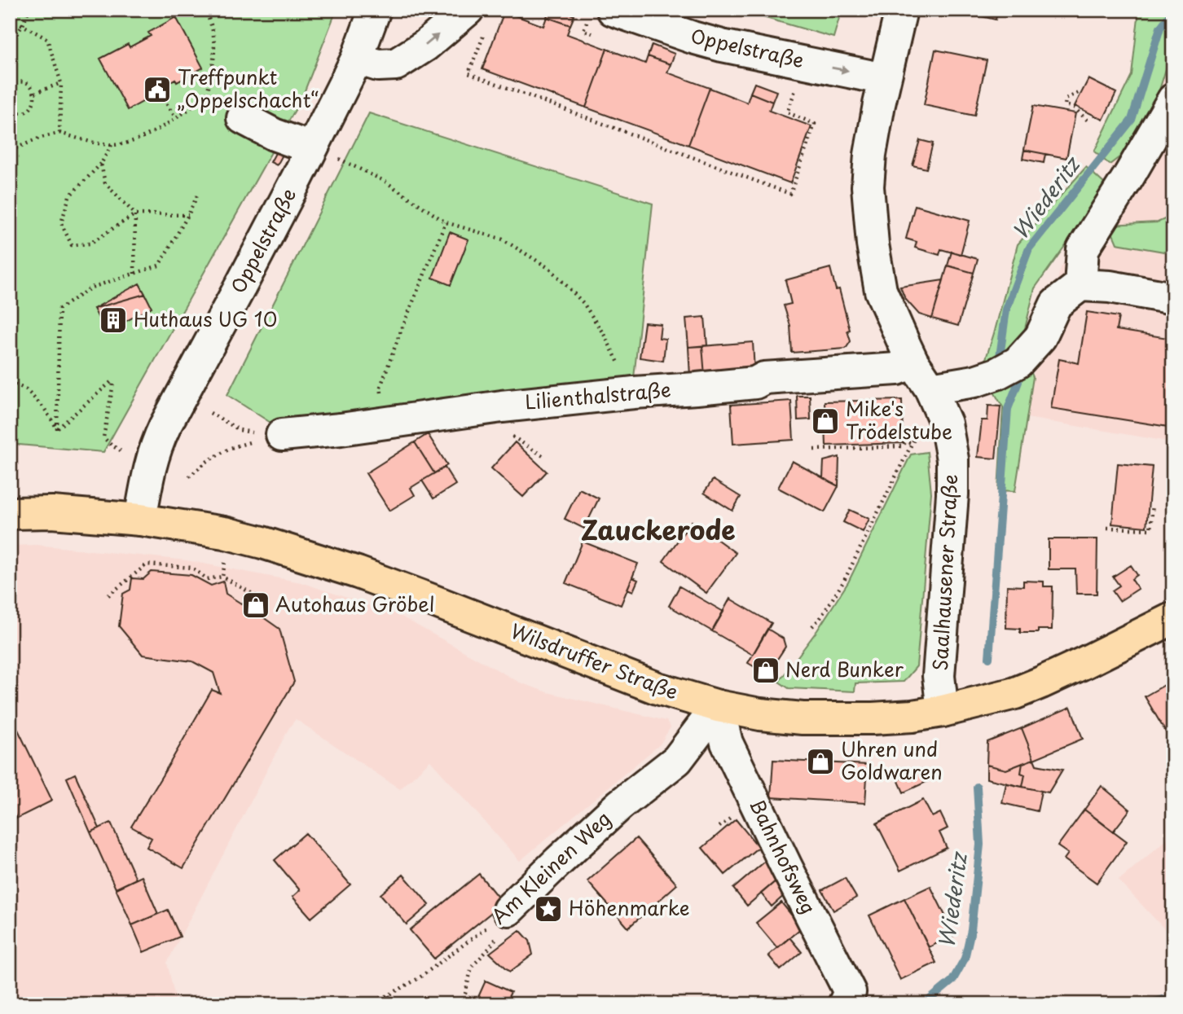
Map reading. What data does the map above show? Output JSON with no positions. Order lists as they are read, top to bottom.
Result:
{
  "streets": {
    "main road": ["Wilsdruffer Straße"],
    "street": [
      "Oppelstraße",
      "Lilienthalstraße",
      "Saalhausener Straße",
      "Bahnhofsweg",
      "Am Kleinen Weg"
    ]
  },
  "crossings": [
    ["Oppelstraße", "Saalhausener Straße"],
    ["Oppelstraße", "Wilsdruffer Straße"],
    ["Lilienthalstraße", "Saalhausener Straße"],
    ["Saalhausener Straße", "Wilsdruffer Straße"],
    ["Wilsdruffer Straße", "Bahnhofsweg"],
    ["Wilsdruffer Straße", "Am Kleinen Weg"],
    ["Bahnhofsweg", "Am Kleinen Weg"]
  ],
  "districts": ["Zauckerode"],
  "water": ["Wiederitz"],
  "places": {
    "public building": ["Treffpunkt „Oppelschacht“"],
    "building": ["Huthaus UG 10"],
    "shop": [
      "Mike's Trödelstube",
      "Autohaus Gröbel",
      "Nerd Bunker",
      "Uhren und Goldwaren"
    ],
    "place": ["Höhenmarke"]
  }
}
